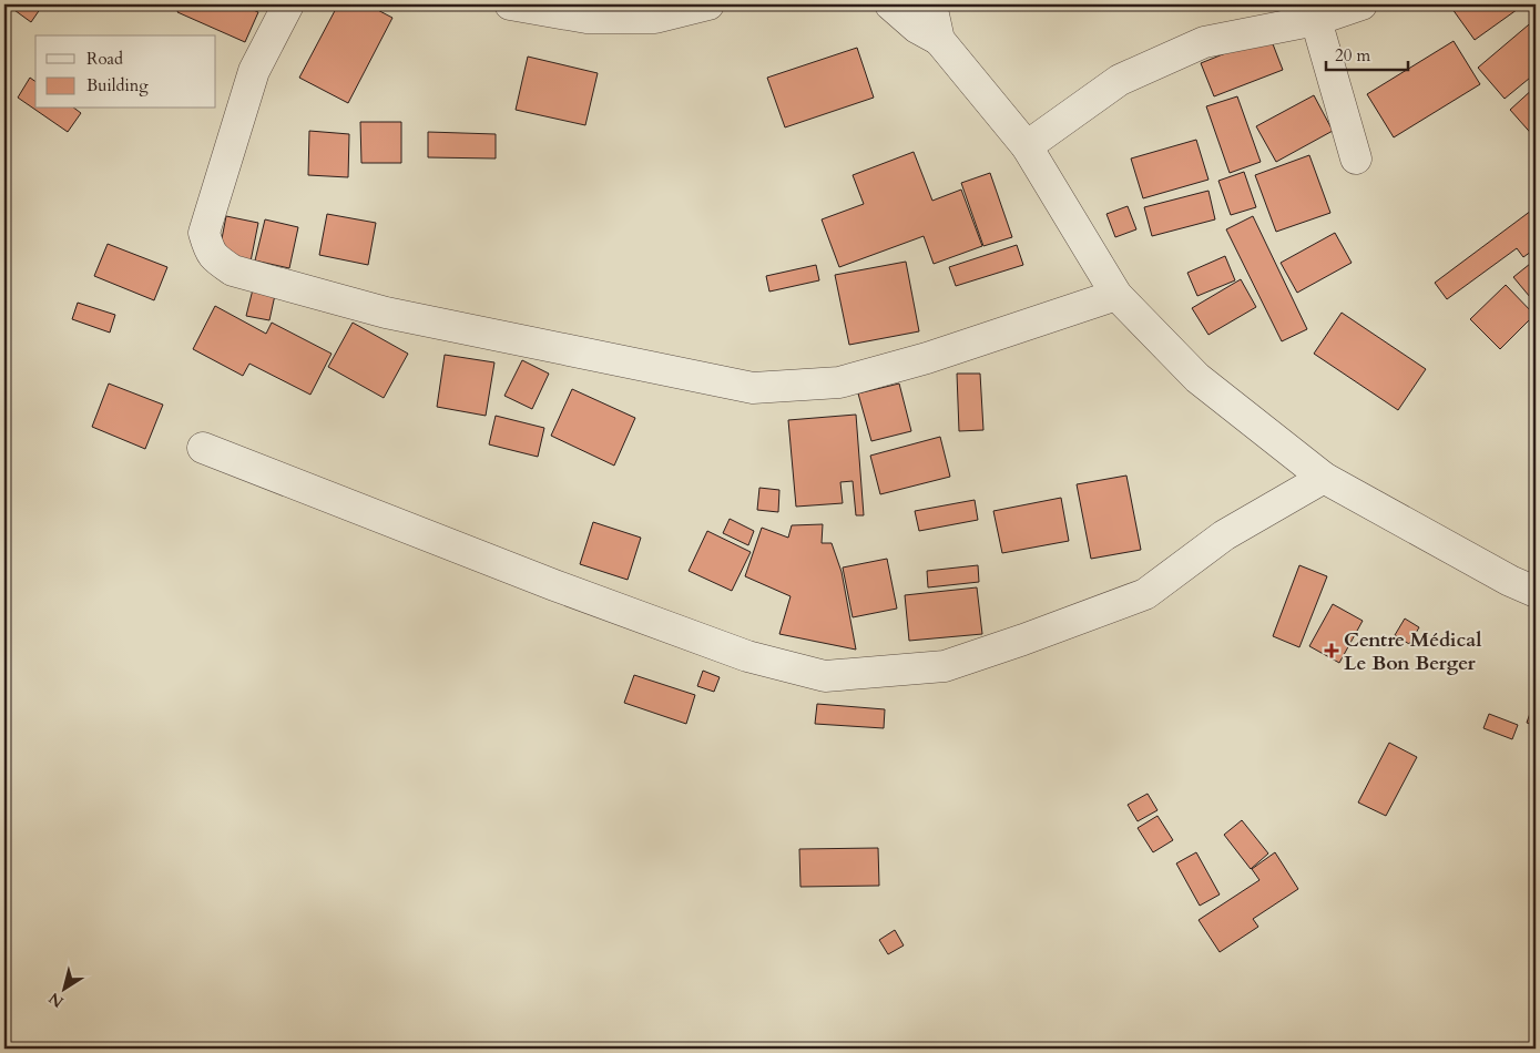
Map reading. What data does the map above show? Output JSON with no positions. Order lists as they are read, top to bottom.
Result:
{
  "places": {
    "health": ["Centre Médical Le Bon Berger"]
  },
  "legend": ["Road", "Building"],
  "scale_bar": "20 m",
  "north": "bottom left"
}
